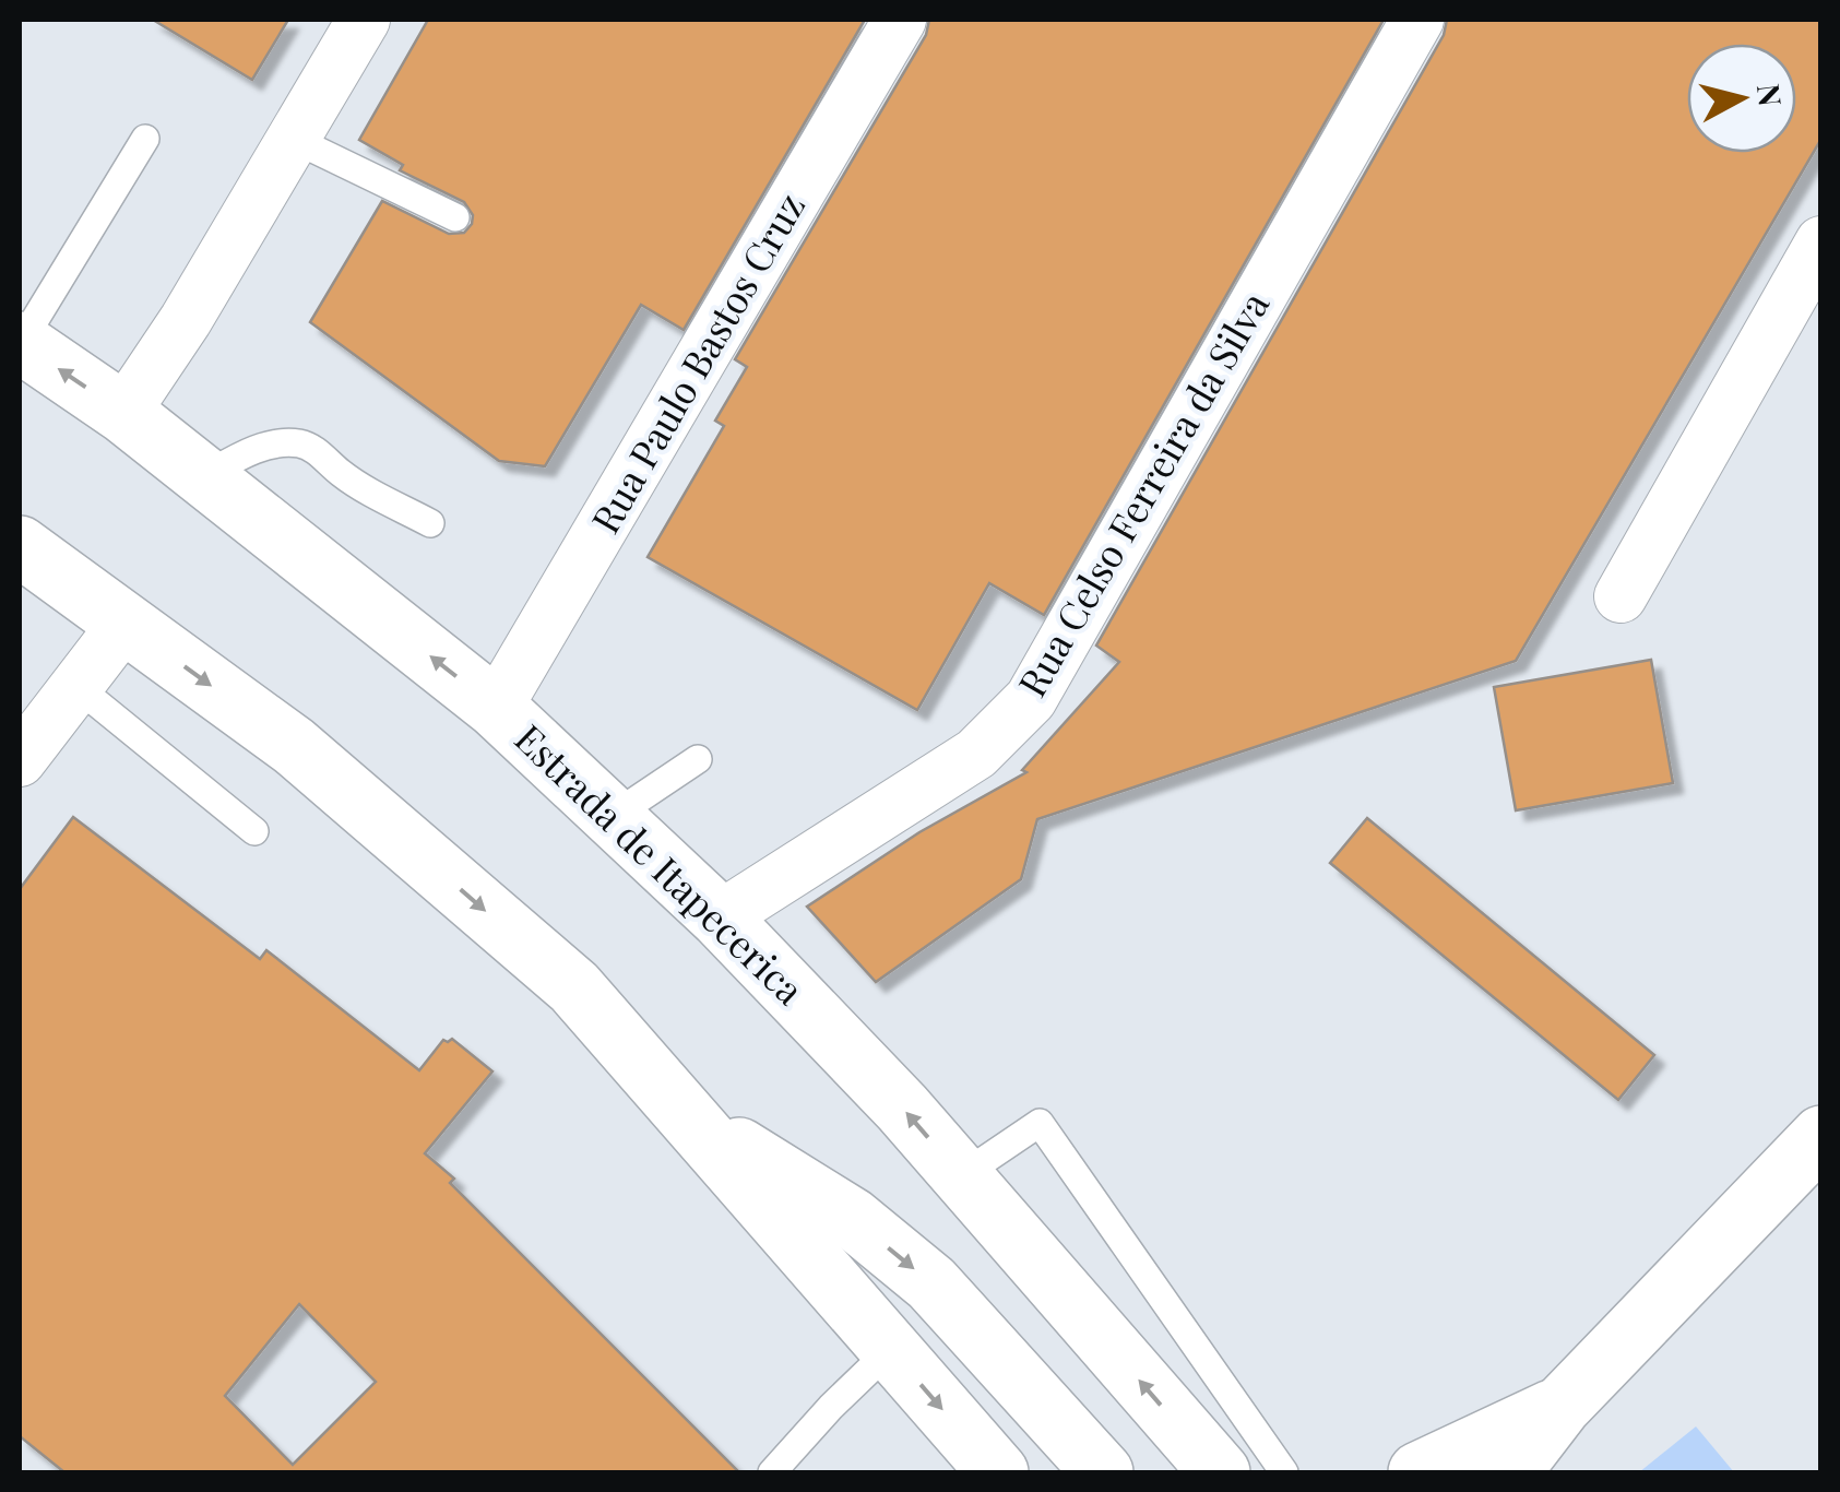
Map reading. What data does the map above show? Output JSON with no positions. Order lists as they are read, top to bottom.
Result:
{
  "streets": {
    "main road": ["Estrada de Itapecerica"],
    "street": ["Rua Paulo Bastos Cruz", "Rua Celso Ferreira da Silva"]
  },
  "crossings": [
    ["Rua Paulo Bastos Cruz", "Estrada de Itapecerica"],
    ["Rua Celso Ferreira da Silva", "Estrada de Itapecerica"]
  ],
  "north": "right"
}
